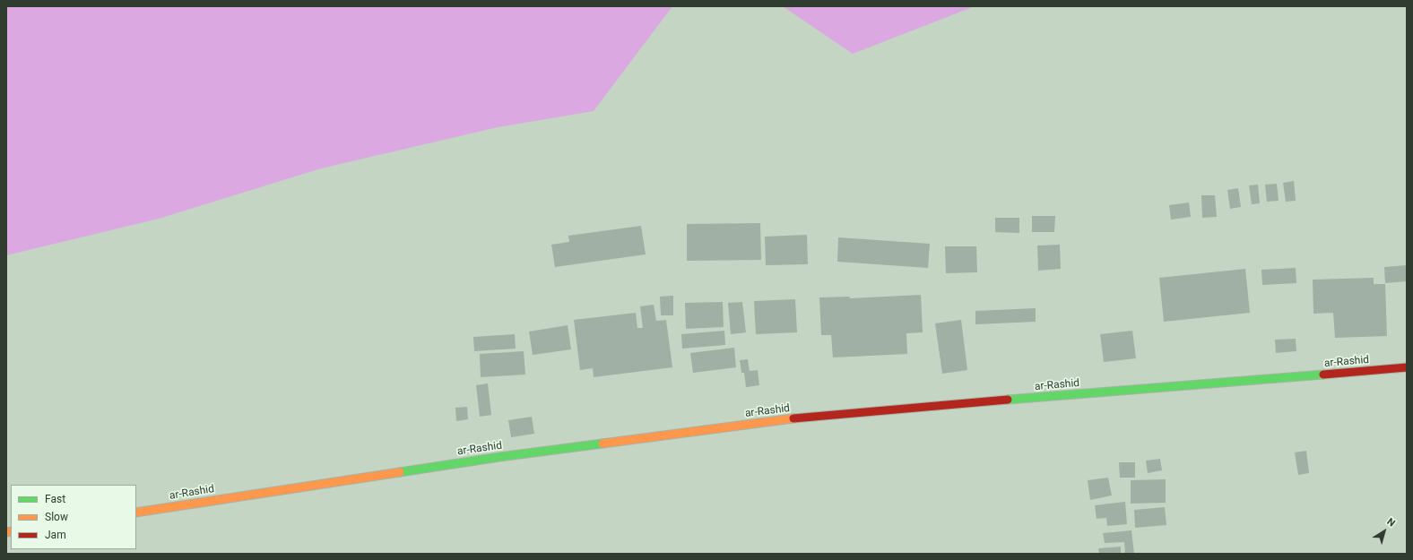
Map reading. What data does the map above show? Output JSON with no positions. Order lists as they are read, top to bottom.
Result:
{
  "streets": {
    "main road": ["ar-Rashid"]
  },
  "legend": ["Fast", "Slow", "Jam"],
  "north": "top right"
}
